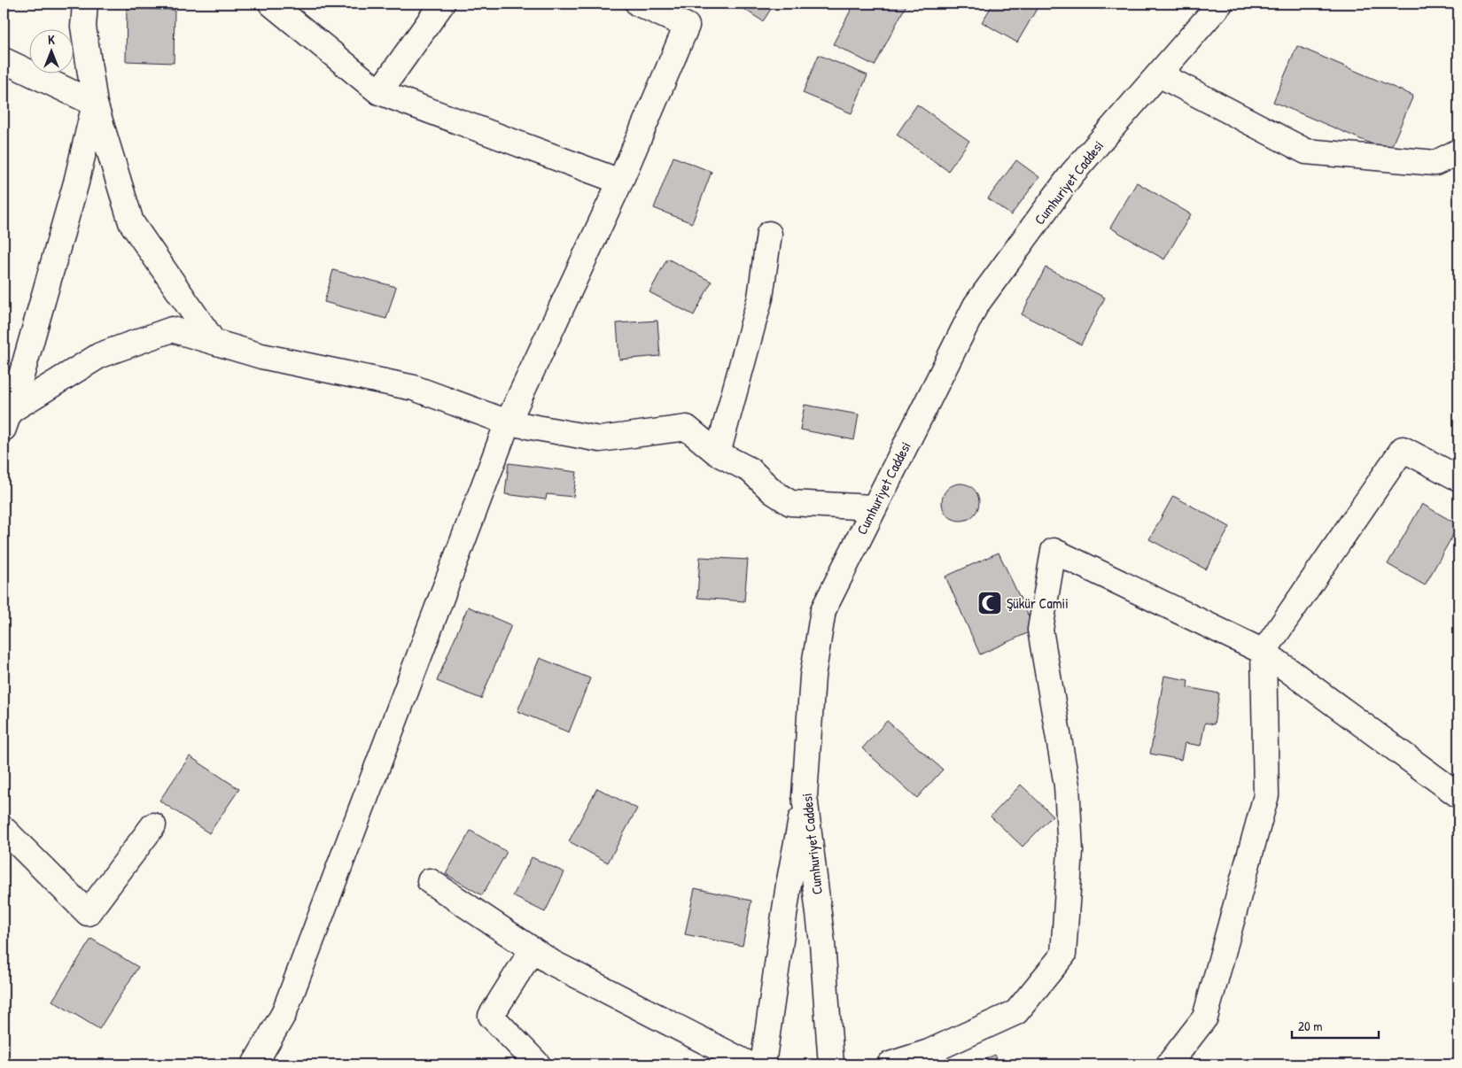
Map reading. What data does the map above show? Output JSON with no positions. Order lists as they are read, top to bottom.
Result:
{
  "streets": {
    "street": ["Cumhuriyet Caddesi"]
  },
  "places": {
    "mosque": ["Şükür Camii"]
  },
  "scale_bar": "20 m",
  "north": "top"
}
